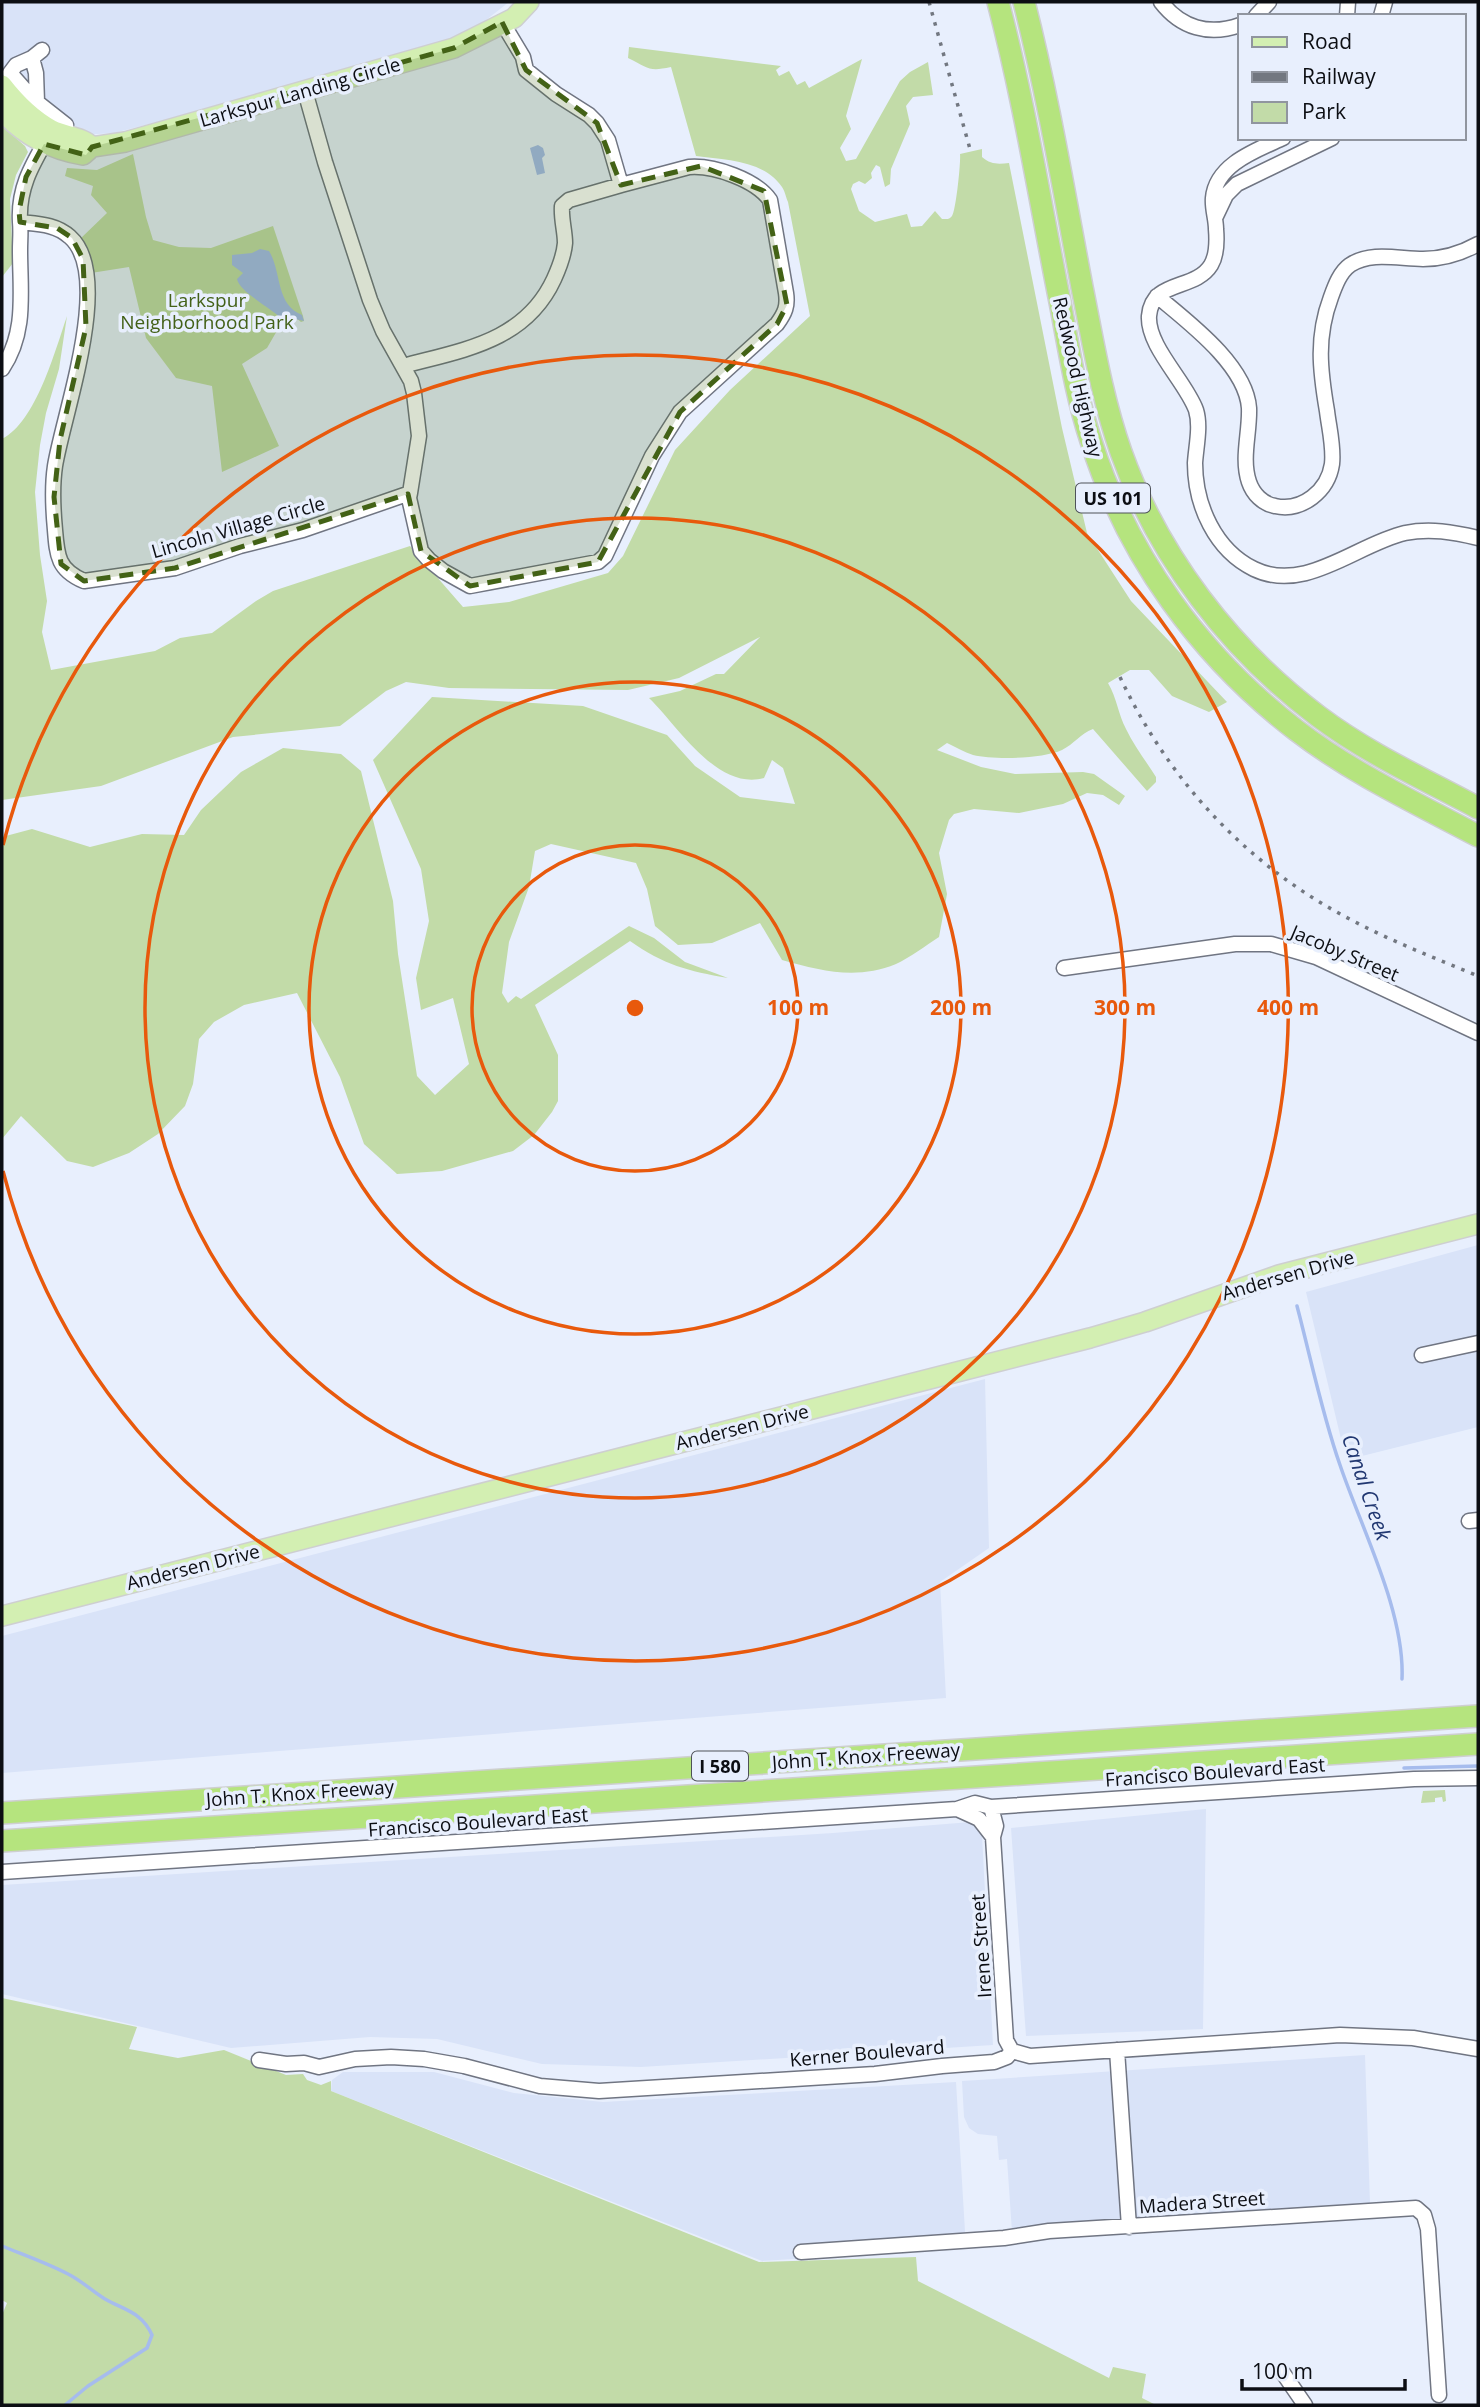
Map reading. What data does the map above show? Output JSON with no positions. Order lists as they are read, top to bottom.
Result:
{
  "streets": {
    "highway": [
      "Redwood Highway",
      "US 101",
      "John T. Knox Freeway",
      "I 580"
    ],
    "main road": ["Larkspur Landing Circle", "Andersen Drive"],
    "street": [
      "Lincoln Village Circle",
      "Jacoby Street",
      "Francisco Boulevard East",
      "Irene Street",
      "Kerner Boulevard",
      "Madera Street"
    ]
  },
  "crossings": [
    ["Francisco Boulevard East", "Irene Street"],
    ["Irene Street", "Kerner Boulevard"]
  ],
  "water": ["Canal Creek"],
  "parks": ["Larkspur Neighborhood Park"],
  "legend": ["Road", "Railway", "Park"],
  "scale_bar": "100 m",
  "rings": [
    "100 m",
    "200 m",
    "300 m",
    "400 m"
  ]
}
